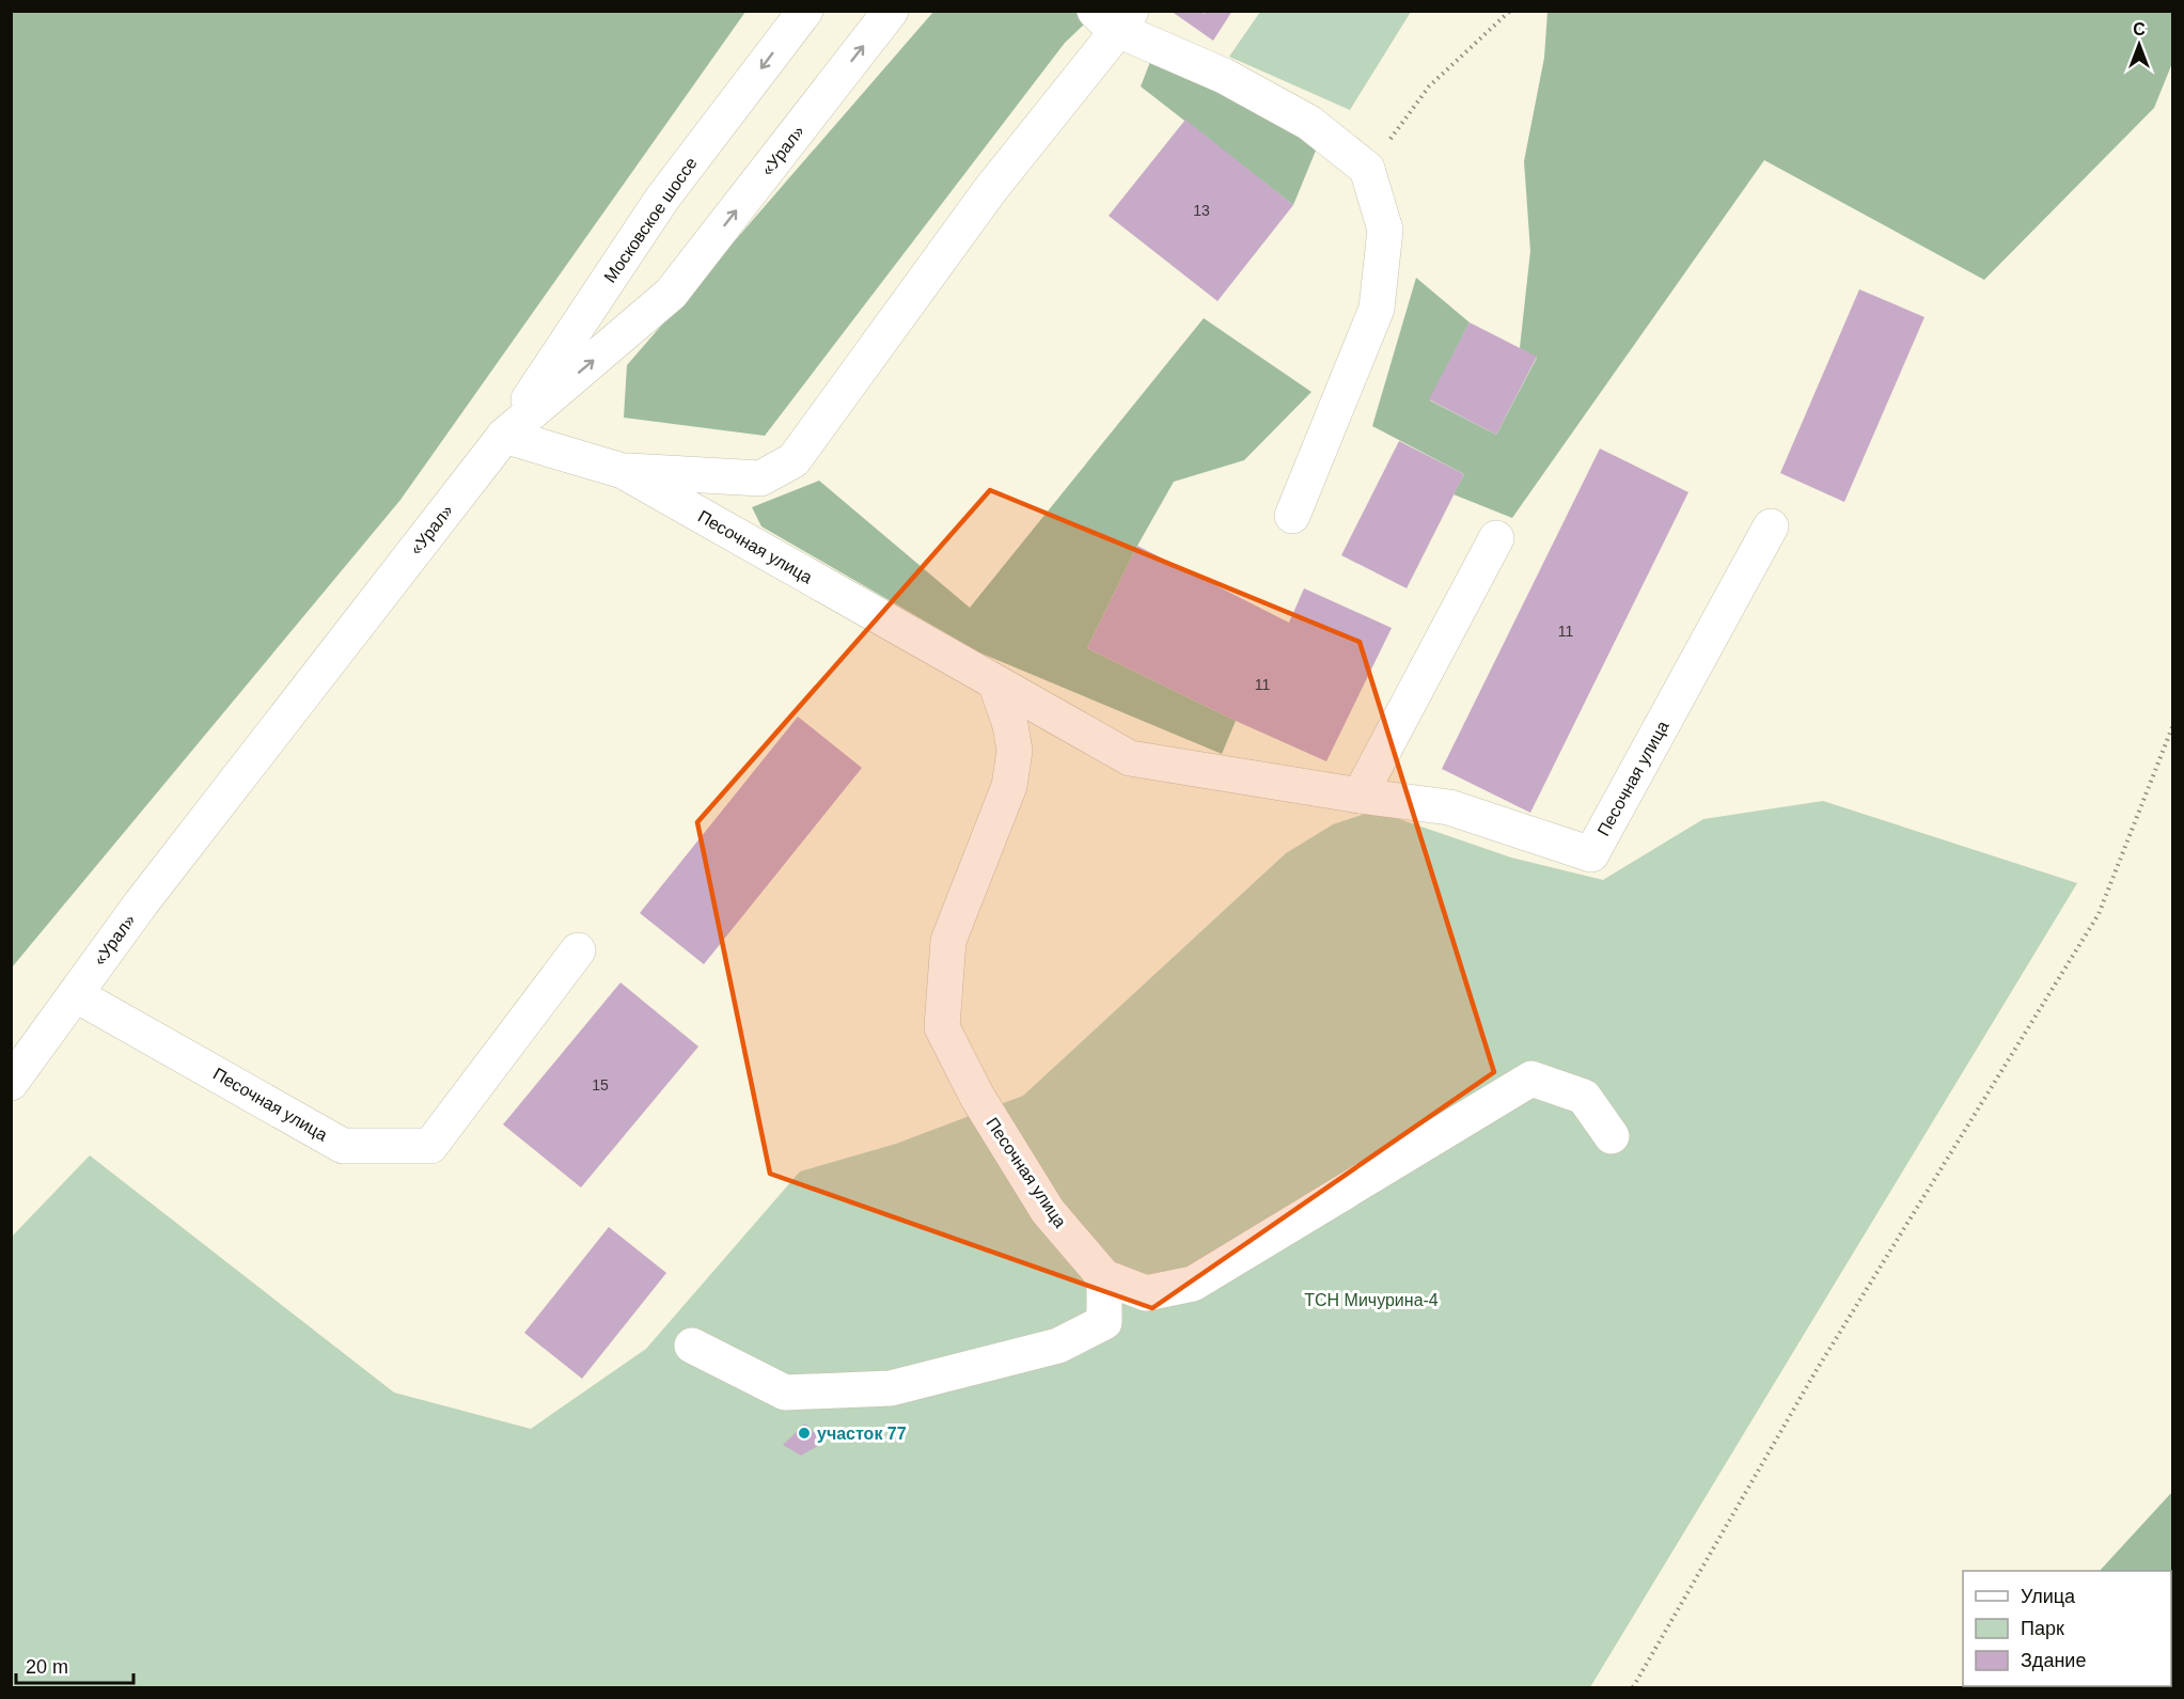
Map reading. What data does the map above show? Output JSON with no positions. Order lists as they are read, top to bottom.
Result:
{
  "streets": {
    "main road": ["«Урал»", "Московское шоссе", "Песочная улица"]
  },
  "crossings": [
    ["«Урал»", "Московское шоссе"],
    ["«Урал»", "Песочная улица"],
    ["Московское шоссе", "Песочная улица"]
  ],
  "parks": ["ТСН Мичурина-4"],
  "places": ["участок 77"],
  "house_numbers": [
    "13",
    "11",
    "11",
    "15"
  ],
  "legend": ["Улица", "Парк", "Здание"],
  "scale_bar": "20 m",
  "north": "top"
}
